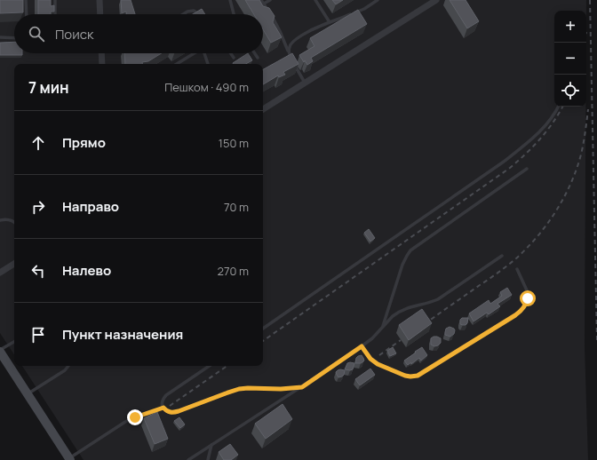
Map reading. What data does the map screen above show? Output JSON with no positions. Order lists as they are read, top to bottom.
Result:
{
  "page": {
    "map_buttons": ["+", "−"],
    "search": "Поиск",
    "heading": ["7 мин", "Пешком · 490 m"],
    "list": [
      ["Прямо", "150 m"],
      ["Направо", "70 m"],
      ["Налево", "270 m"],
      "Пункт назначения"
    ]
  }
}
